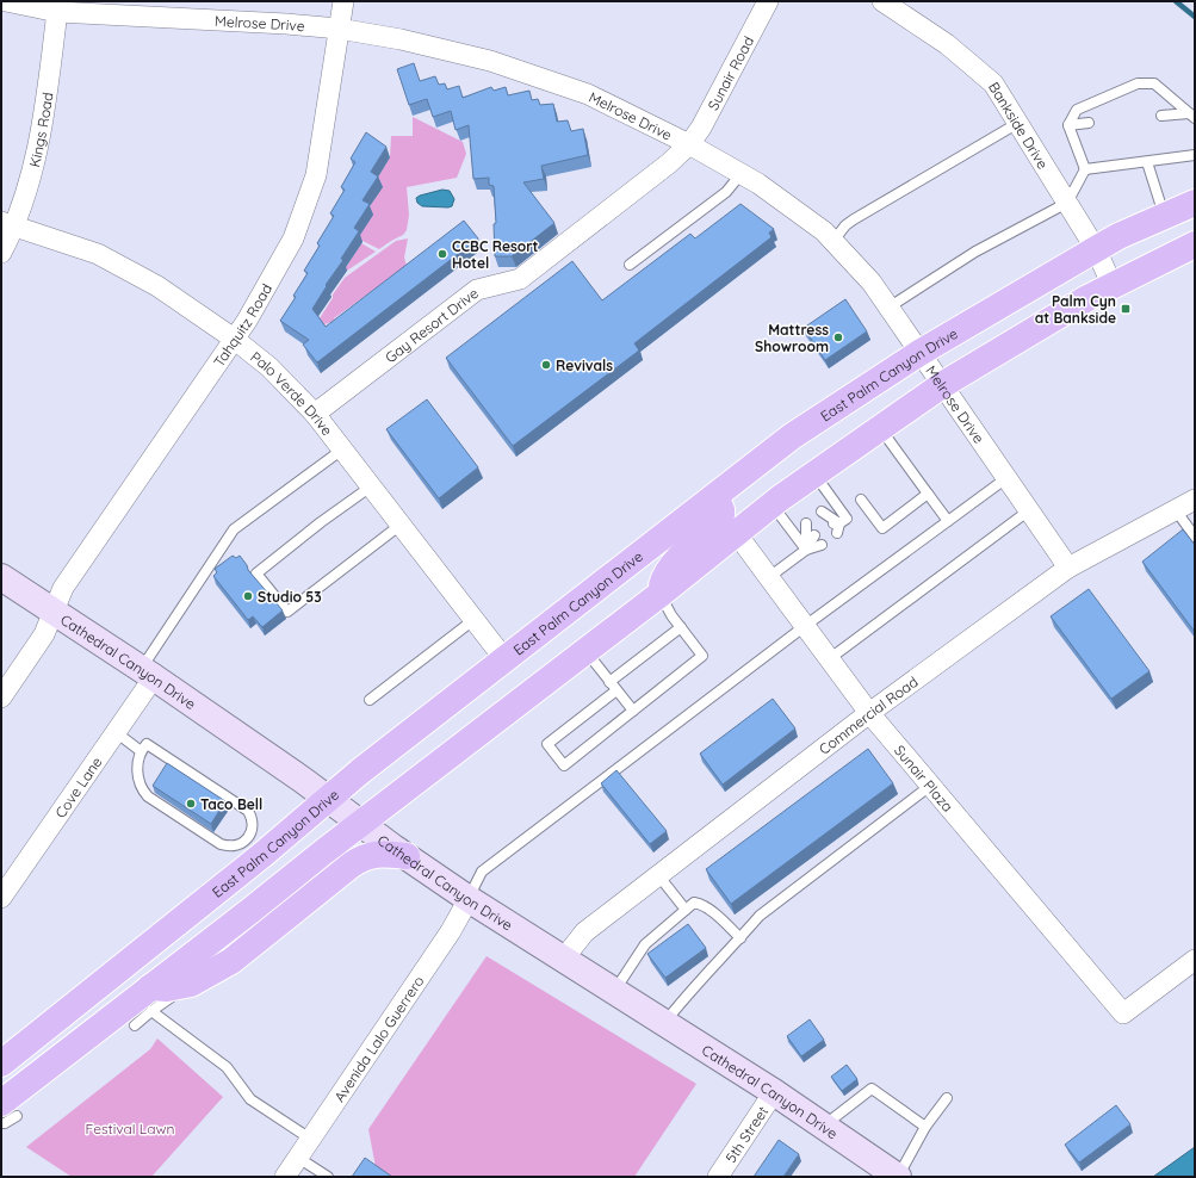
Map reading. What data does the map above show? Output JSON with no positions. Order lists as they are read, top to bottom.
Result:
{
  "streets": {
    "main road": ["East Palm Canyon Drive"],
    "street": [
      "Melrose Drive",
      "Sunair Road",
      "Bankside Drive",
      "Kings Road",
      "Tahquitz Road",
      "Gay Resort Drive",
      "Palo Verde Drive",
      "Cathedral Canyon Drive",
      "Commercial Road",
      "Sunair Plaza",
      "Cove Lane",
      "Avenida Lalo Guerrero",
      "5th Street"
    ]
  },
  "crossings": [
    ["Melrose Drive", "Sunair Road"],
    ["Melrose Drive", "Kings Road"],
    ["Melrose Drive", "Tahquitz Road"],
    ["Melrose Drive", "Gay Resort Drive"],
    ["Melrose Drive", "East Palm Canyon Drive"],
    ["Melrose Drive", "Commercial Road"],
    ["Sunair Road", "Gay Resort Drive"],
    ["Bankside Drive", "East Palm Canyon Drive"],
    ["Kings Road", "Palo Verde Drive"],
    ["Tahquitz Road", "Palo Verde Drive"],
    ["Tahquitz Road", "Cathedral Canyon Drive"],
    ["Gay Resort Drive", "Palo Verde Drive"],
    ["East Palm Canyon Drive", "Palo Verde Drive"],
    ["East Palm Canyon Drive", "Cathedral Canyon Drive"],
    ["Cathedral Canyon Drive", "Commercial Road"],
    ["Cathedral Canyon Drive", "Cove Lane"],
    ["Cathedral Canyon Drive", "Avenida Lalo Guerrero"],
    ["Cathedral Canyon Drive", "5th Street"],
    ["Commercial Road", "Sunair Plaza"]
  ],
  "parks": ["Festival Lawn"],
  "places": {
    "other": [
      "CCBC Resort Hotel",
      "Mattress Showroom",
      "Revivals",
      "Studio 53",
      "Taco Bell"
    ],
    "transit": ["Palm Cyn at Bankside"]
  }
}
